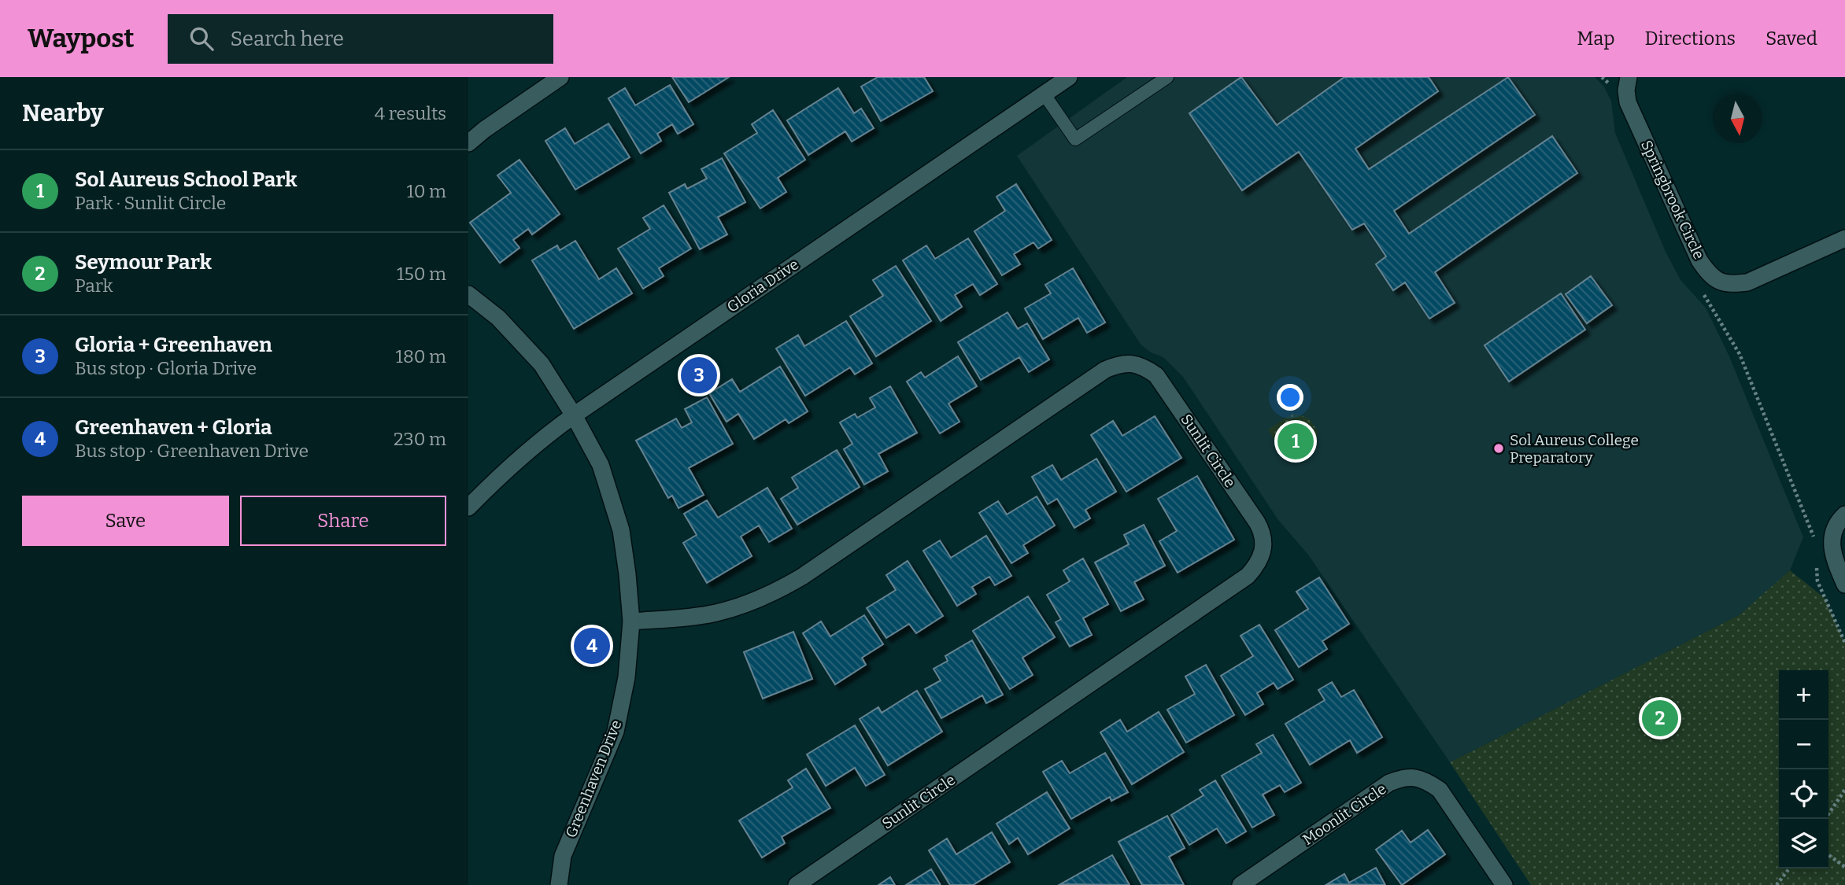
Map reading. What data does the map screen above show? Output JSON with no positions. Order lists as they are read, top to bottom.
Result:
{
  "streets": {
    "street": [
      "Springbrook Circle",
      "Gloria Drive",
      "Sunlit Circle",
      "Greenhaven Drive",
      "Moonlit Circle"
    ]
  },
  "crossings": [
    ["Gloria Drive", "Greenhaven Drive"],
    ["Sunlit Circle", "Greenhaven Drive"]
  ],
  "places": ["Sol Aureus College Preparatory"],
  "north": "bottom",
  "page": {
    "header": "Waypost",
    "search": "Search here",
    "nav": ["Map", "Directions", "Saved"],
    "heading": ["Nearby", "4 results"],
    "list": [
      {
        "mark": "1",
        "name": "Sol Aureus School Park",
        "note": "Park · Sunlit Circle",
        "value": "10 m"
      },
      {
        "mark": "2",
        "name": "Seymour Park",
        "note": "Park",
        "value": "150 m"
      },
      {
        "mark": "3",
        "name": "Gloria + Greenhaven",
        "note": "Bus stop · Gloria Drive",
        "value": "180 m"
      },
      {
        "mark": "4",
        "name": "Greenhaven + Gloria",
        "note": "Bus stop · Greenhaven Drive",
        "value": "230 m"
      }
    ],
    "pins": [
      "3",
      "1",
      "4",
      "2"
    ],
    "buttons": ["Save", "Share"],
    "map_buttons": ["+", "−"]
  }
}
